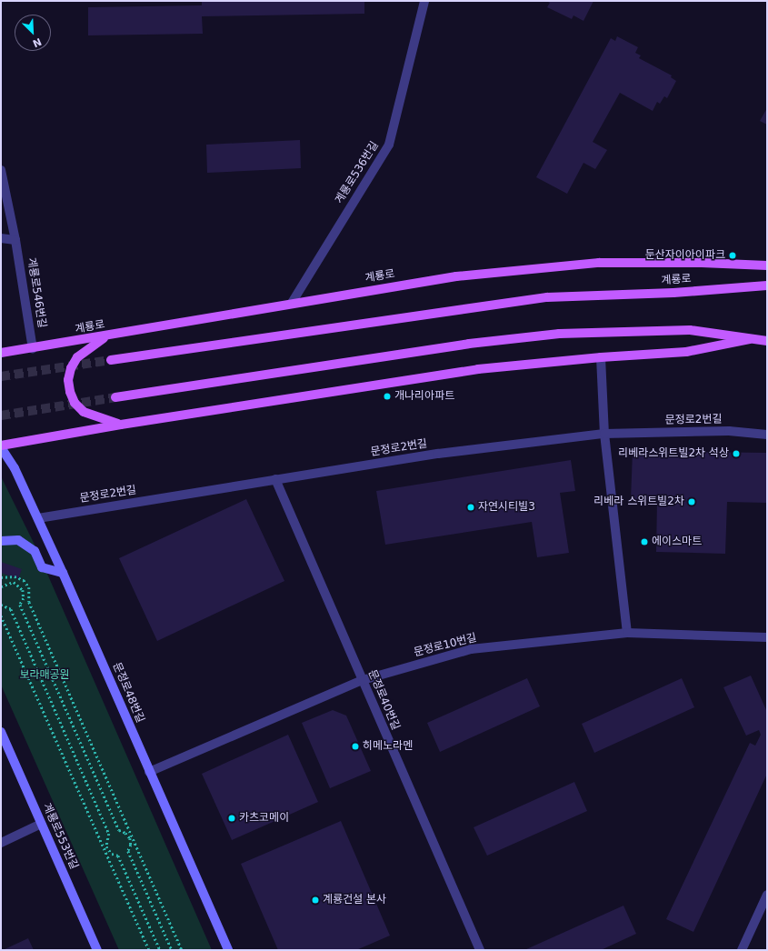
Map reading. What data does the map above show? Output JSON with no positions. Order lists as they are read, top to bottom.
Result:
{
  "streets": {
    "main road": ["계룡로"],
    "street": [
      "계룡로536번길",
      "계룡로546번길",
      "문정로2번길",
      "문정로10번길",
      "문정로48번길",
      "문정로40번길",
      "계룡로553번길"
    ]
  },
  "crossings": [
    ["계룡로536번길", "계룡로"],
    ["계룡로", "계룡로546번길"],
    ["문정로2번길", "문정로48번길"],
    ["문정로2번길", "문정로40번길"],
    ["문정로10번길", "문정로48번길"],
    ["문정로10번길", "문정로40번길"]
  ],
  "parks": ["보라매공원"],
  "places": [
    "둔산자이아이파크",
    "개나리아파트",
    "리베라스위트빌2차 석상",
    "리베라 스위트빌2차",
    "자연시티빌3",
    "에이스마트",
    "히메노라멘",
    "카츠코메이",
    "계룡건설 본사"
  ],
  "north": "bottom right"
}
